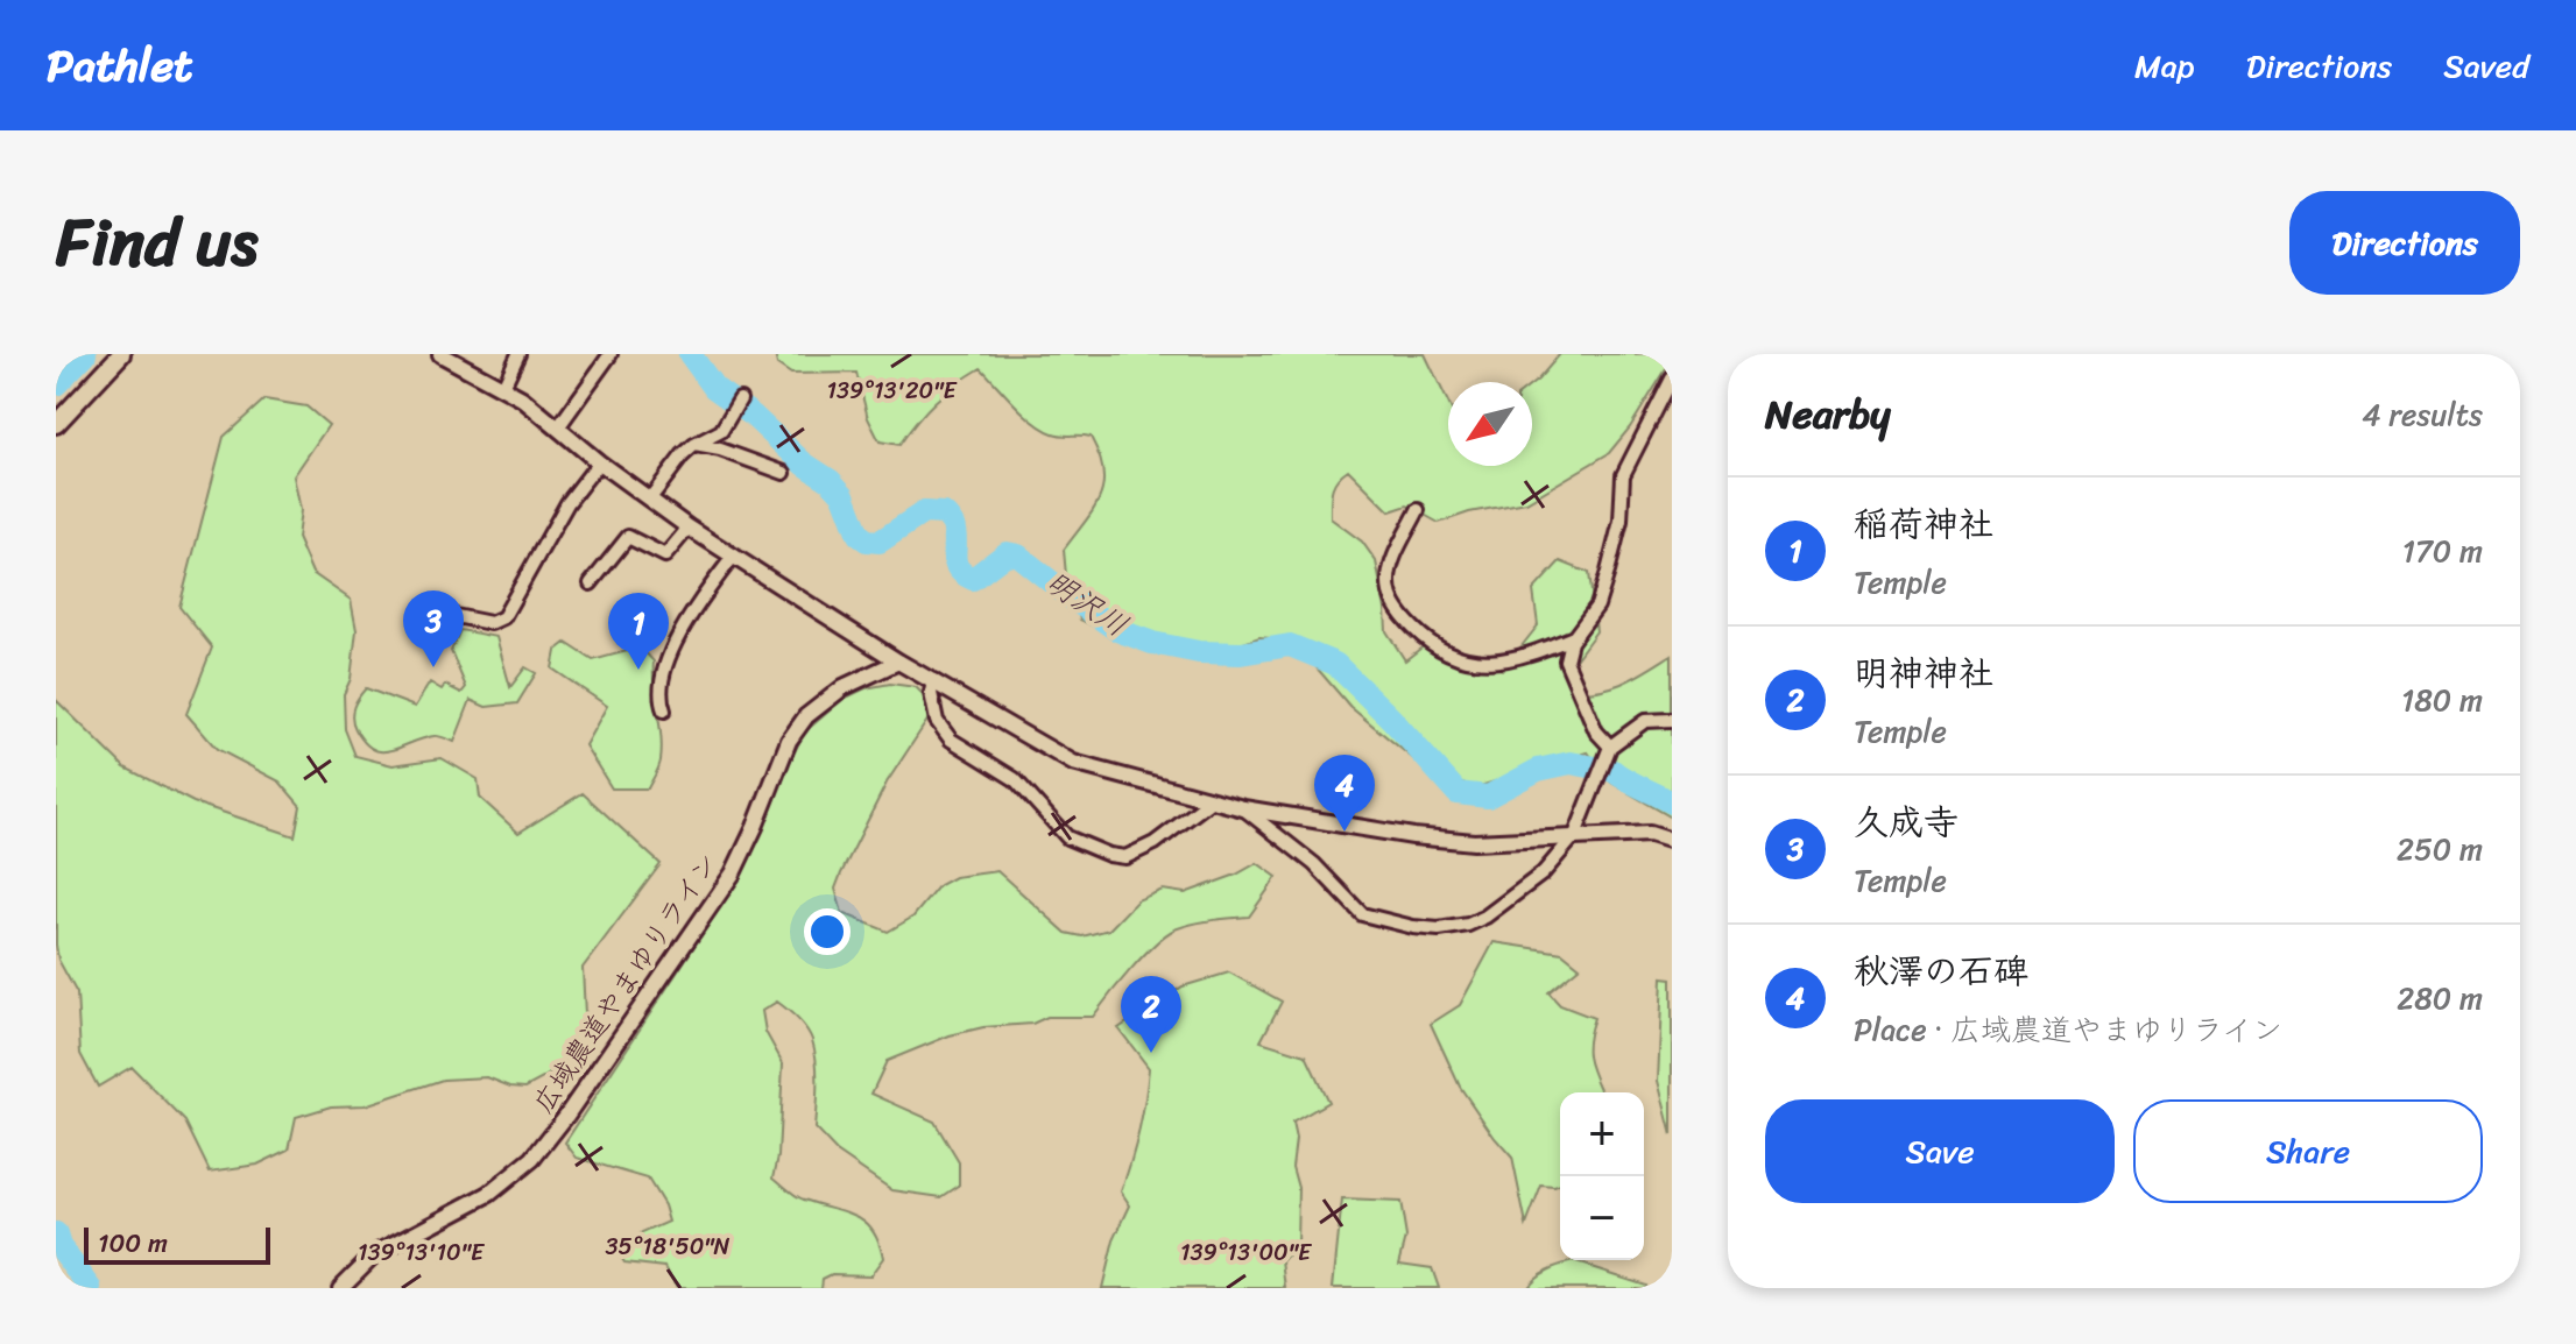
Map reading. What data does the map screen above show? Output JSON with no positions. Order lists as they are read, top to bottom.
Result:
{
  "streets": {
    "street": ["広域農道やまゆりライン"]
  },
  "water": ["明沢川"],
  "scale_bar": "100 m",
  "north": "bottom left",
  "page": {
    "header": "Pathlet",
    "nav": ["Map", "Directions", "Saved"],
    "title": "Find us",
    "buttons": [
      "Directions",
      ["Save", "Share"]
    ],
    "heading": ["Nearby", "4 results"],
    "list": [
      {
        "mark": "1",
        "name": "稲荷神社",
        "note": "Temple",
        "value": "170 m"
      },
      {
        "mark": "2",
        "name": "明神神社",
        "note": "Temple",
        "value": "180 m"
      },
      {
        "mark": "3",
        "name": "久成寺",
        "note": "Temple",
        "value": "250 m"
      },
      {
        "mark": "4",
        "name": "秋澤の石碑",
        "note": "Place · 広域農道やまゆりライン",
        "value": "280 m"
      }
    ],
    "pins": [
      "3",
      "1",
      "4",
      "2"
    ],
    "map_buttons": ["+", "−"],
    "scale": "100 m"
  },
  "coordinates": [
    "139°13'20\"E",
    "35°18'50\"N",
    "139°13'10\"E",
    "139°13'00\"E"
  ]
}
